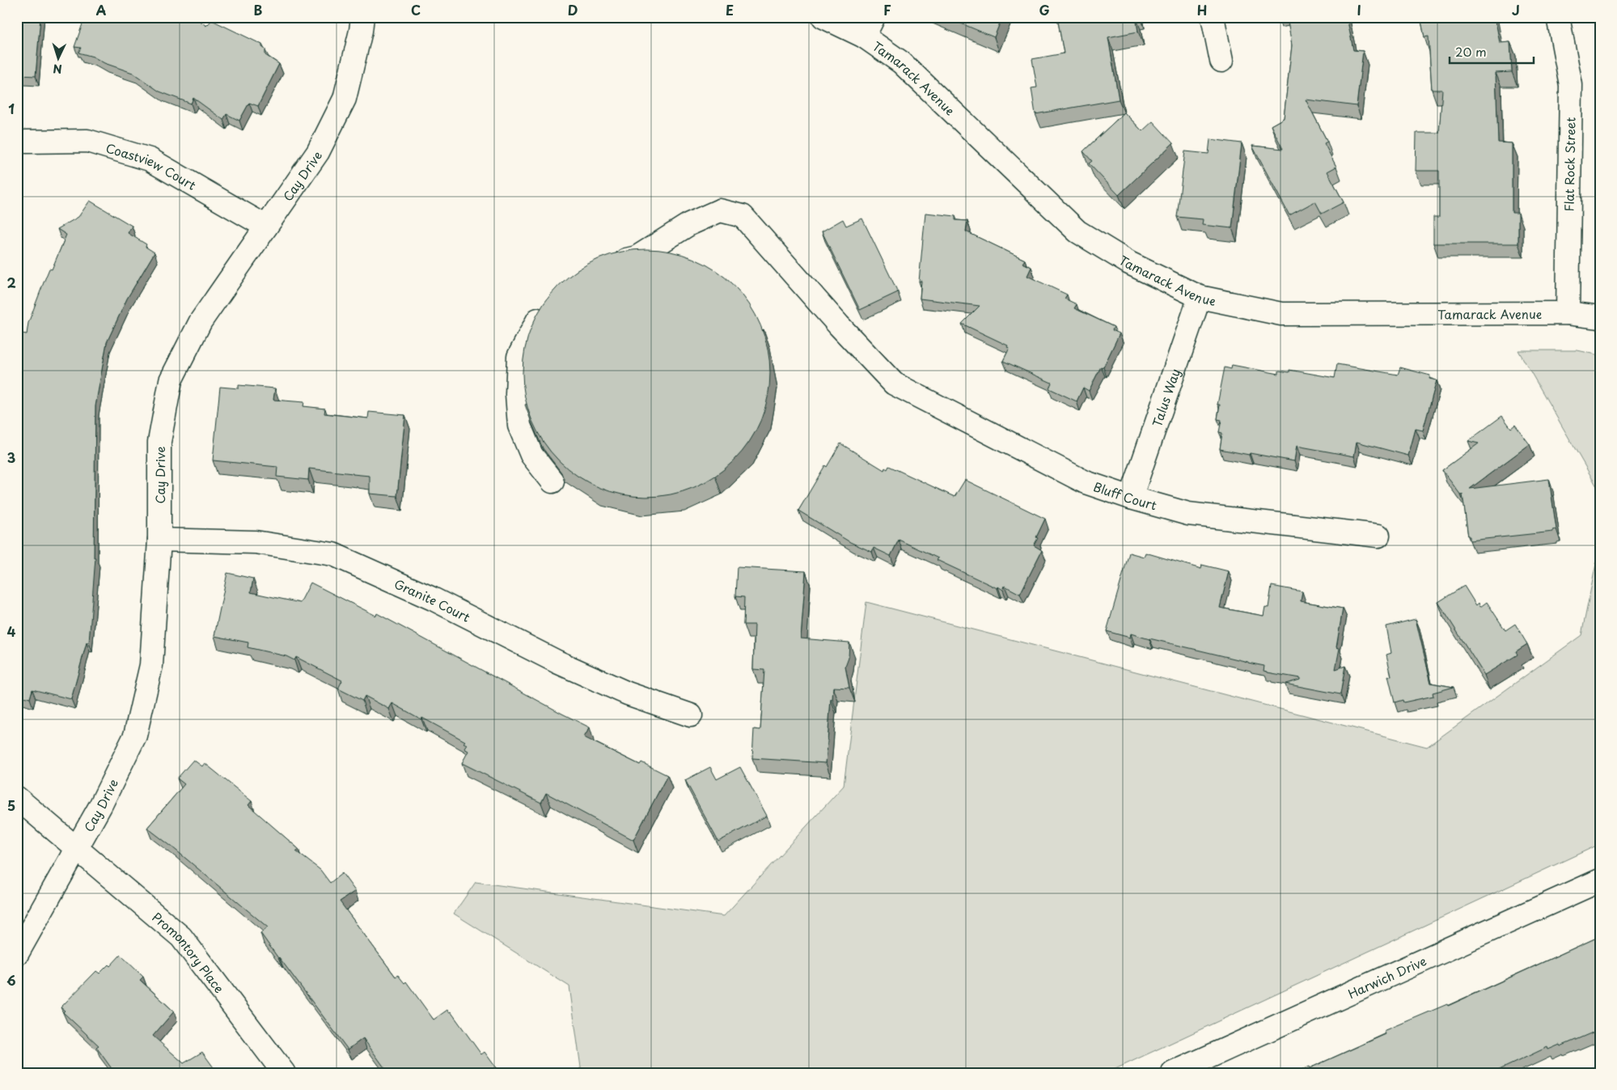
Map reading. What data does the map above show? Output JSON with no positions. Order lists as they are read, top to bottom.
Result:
{
  "streets": {
    "street": [
      "Tamarack Avenue",
      "Flat Rock Street",
      "Coastview Court",
      "Cay Drive",
      "Talus Way",
      "Bluff Court",
      "Granite Court",
      "Promontory Place",
      "Harwich Drive"
    ]
  },
  "crossings": [
    ["Tamarack Avenue", "Flat Rock Street"],
    ["Tamarack Avenue", "Talus Way"],
    ["Coastview Court", "Cay Drive"],
    ["Cay Drive", "Granite Court"],
    ["Cay Drive", "Promontory Place"],
    ["Talus Way", "Bluff Court"]
  ],
  "scale_bar": "20 m",
  "north": "bottom",
  "grid": {
    "columns": [
      "A",
      "B",
      "C",
      "D",
      "E",
      "F",
      "G",
      "H",
      "I",
      "J"
    ],
    "rows": [
      "1",
      "2",
      "3",
      "4",
      "5",
      "6"
    ]
  }
}
